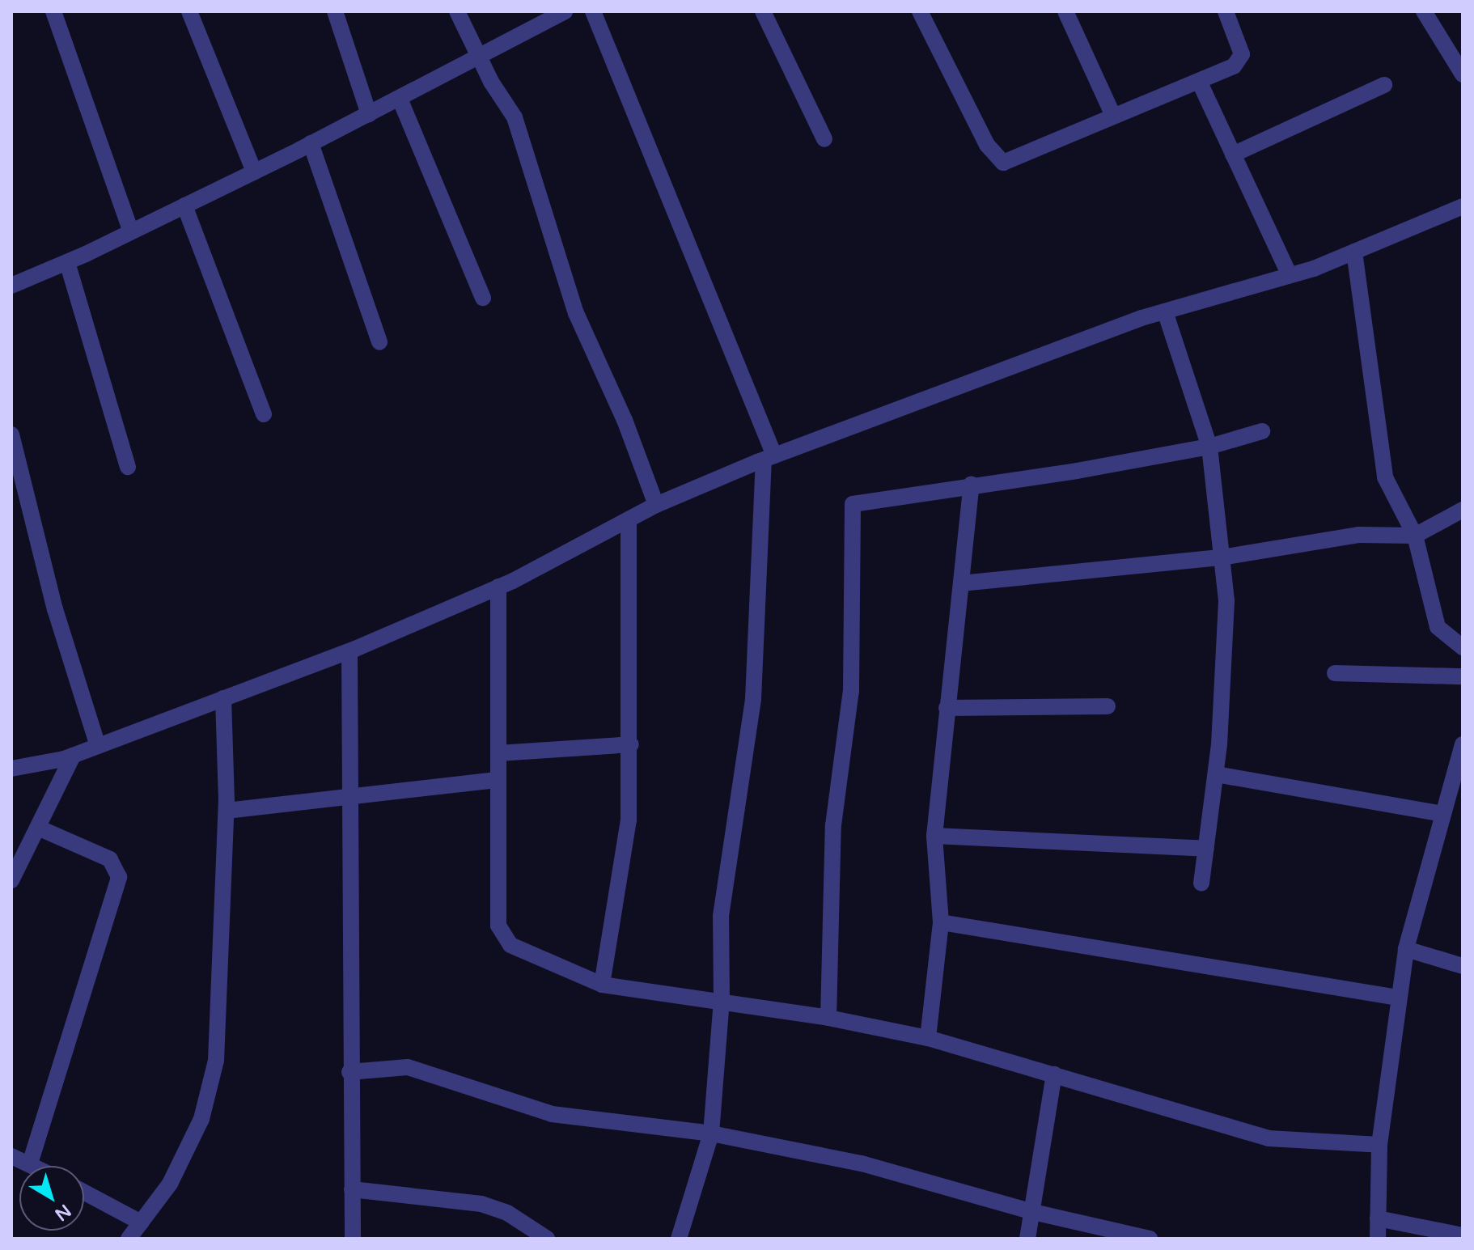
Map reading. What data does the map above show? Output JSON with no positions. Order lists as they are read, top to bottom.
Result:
{
  "north": "bottom right"
}
